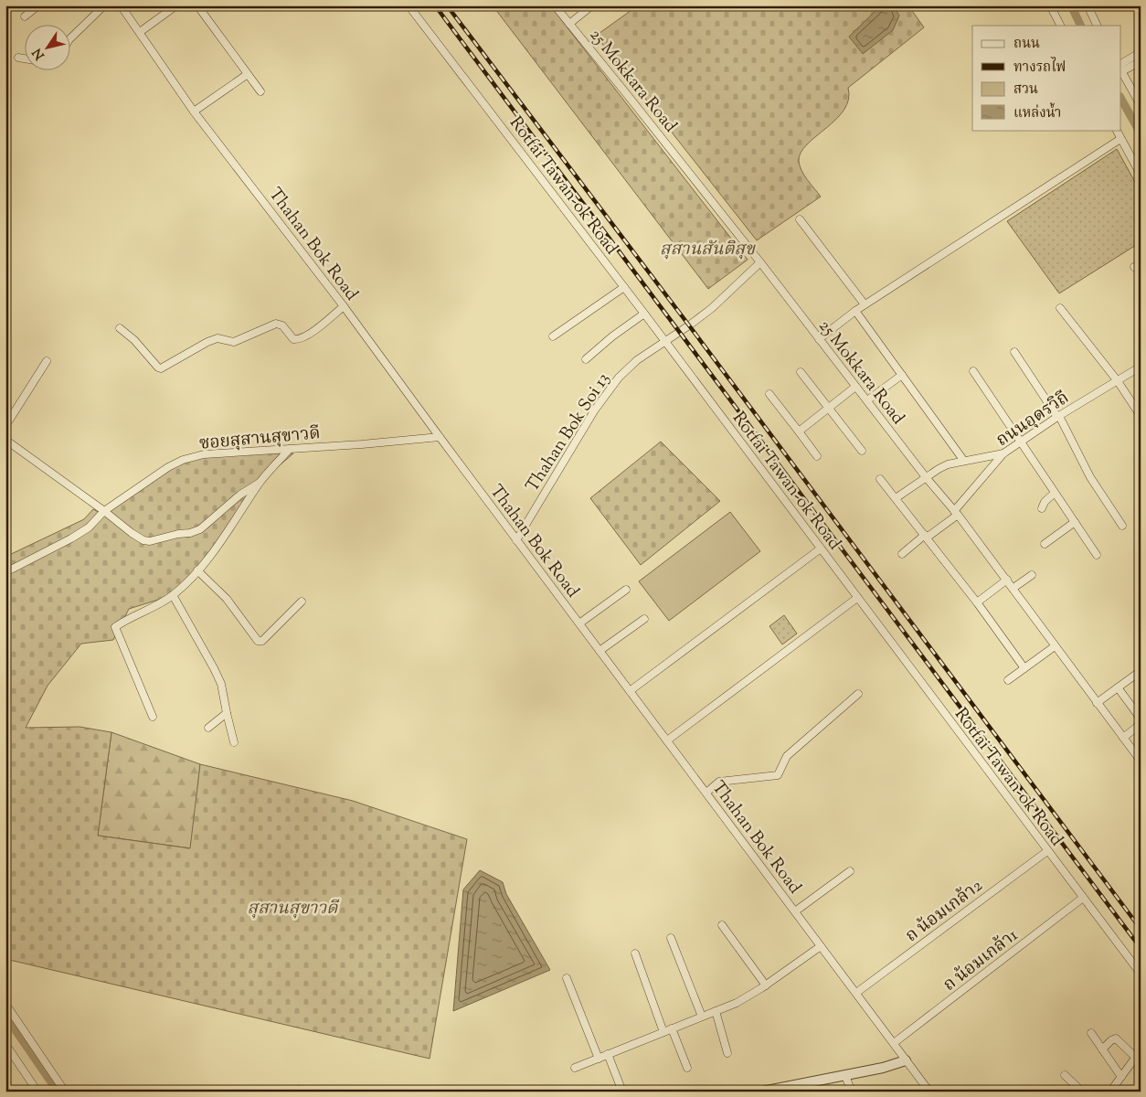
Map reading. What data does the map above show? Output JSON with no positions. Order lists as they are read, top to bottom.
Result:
{
  "streets": {
    "street": [
      "25 Mokkara Road",
      "Rotfai Tawan-ok Road",
      "Thahan Bok Road",
      "ถนนอุดรวิถี",
      "Thahan Bok Soi 13",
      "ซอยสุสานสุขาวดี",
      "ถ น้อมเกล้า2",
      "ถ น้อมเกล้า1"
    ]
  },
  "crossings": [
    ["25 Mokkara Road", "ถนนอุดรวิถี"],
    ["25 Mokkara Road", "Thahan Bok Soi 13"],
    ["Rotfai Tawan-ok Road", "Thahan Bok Soi 13"],
    ["Rotfai Tawan-ok Road", "ถ น้อมเกล้า2"],
    ["Rotfai Tawan-ok Road", "ถ น้อมเกล้า1"],
    ["Thahan Bok Road", "Thahan Bok Soi 13"],
    ["Thahan Bok Road", "ซอยสุสานสุขาวดี"],
    ["Thahan Bok Road", "ถ น้อมเกล้า2"],
    ["Thahan Bok Road", "ถ น้อมเกล้า1"]
  ],
  "parks": ["สุสานสันติสุข", "สุสานสุขาวดี"],
  "legend": [
    "ถนน",
    "ทางรถไฟ",
    "สวน",
    "แหล่งน้ำ"
  ],
  "north": "bottom left"
}
